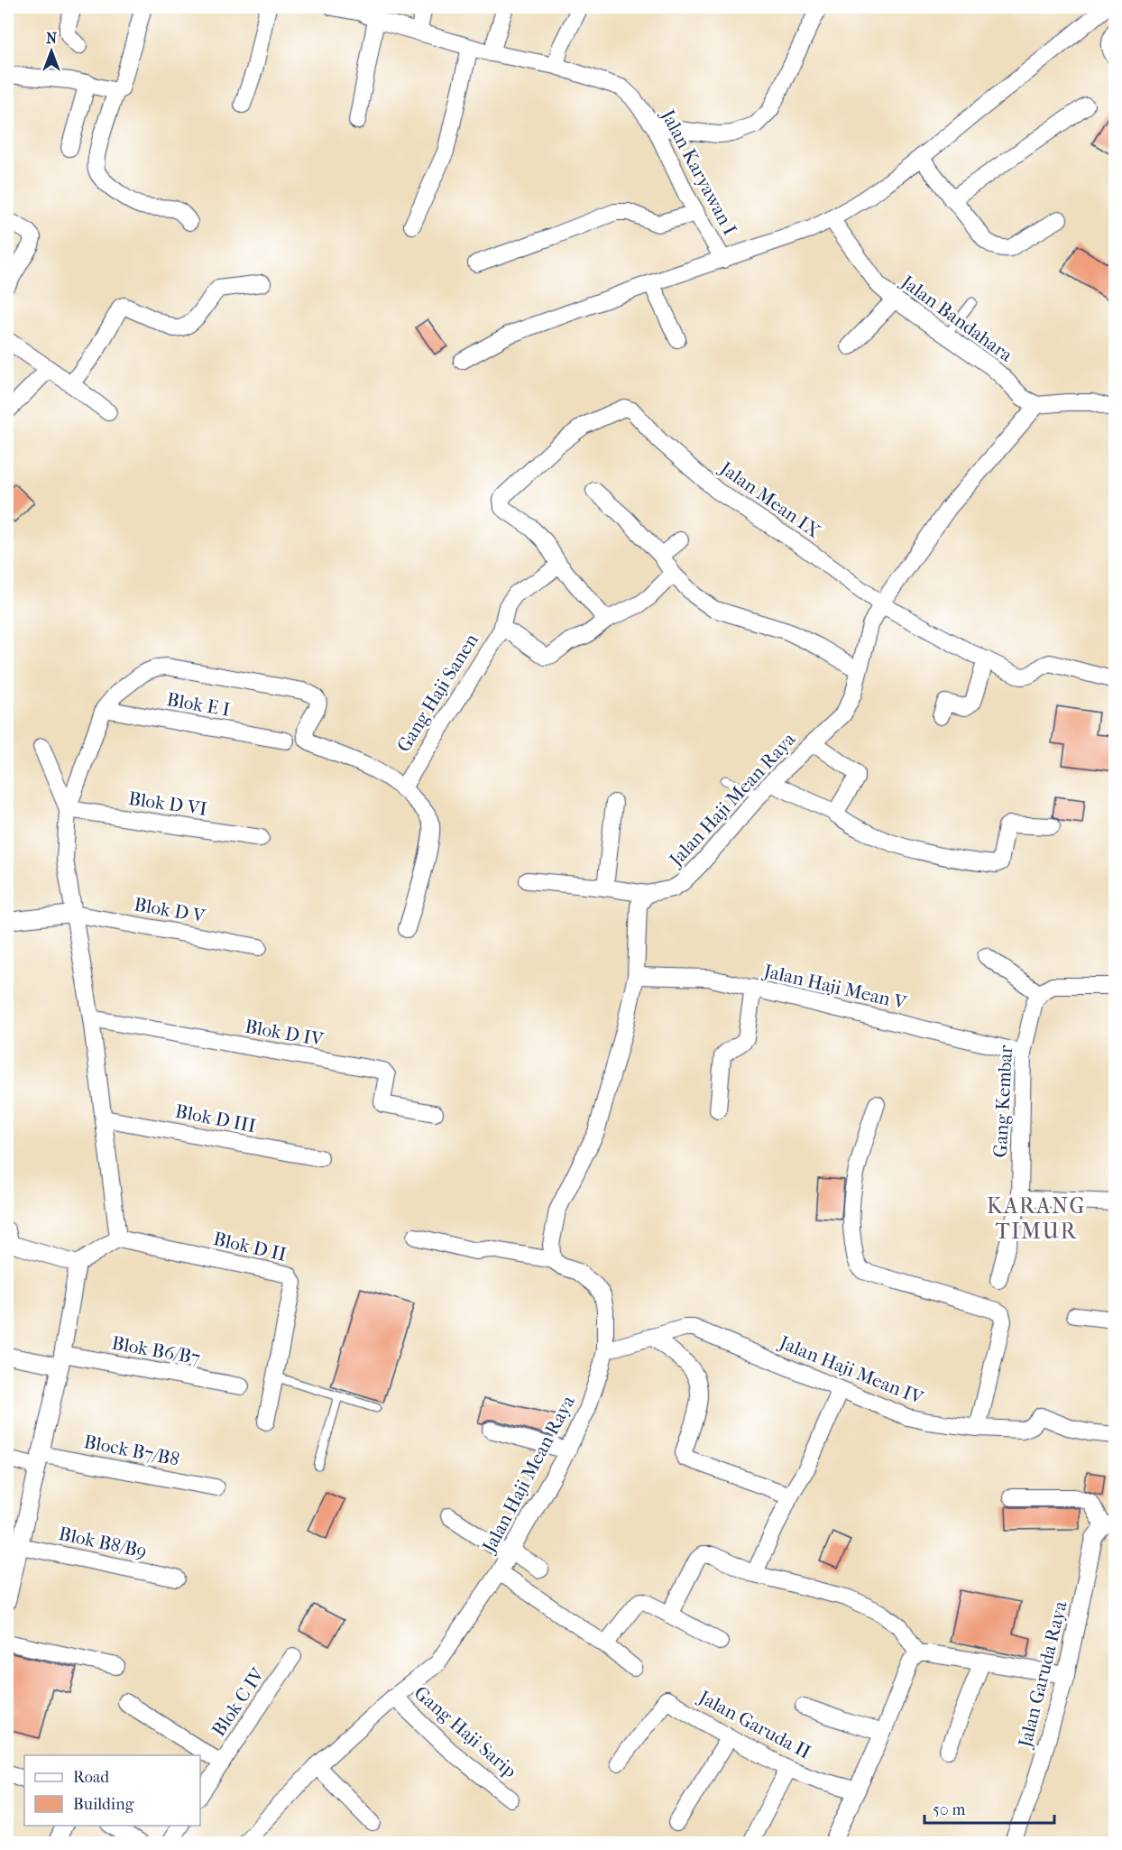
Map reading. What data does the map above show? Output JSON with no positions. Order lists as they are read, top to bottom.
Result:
{
  "streets": {
    "street": [
      "Jalan Karyawan I",
      "Jalan Bandahara",
      "Jalan Mean IX",
      "Gang Haji Sanen",
      "Blok E I",
      "Jalan Haji Mean Raya",
      "Blok D VI",
      "Blok D V",
      "Jalan Haji Mean V",
      "Blok D IV",
      "Gang Kembar",
      "Blok D III",
      "Blok D II",
      "Blok B6/B7",
      "Jalan Haji Mean IV",
      "Block B7/B8",
      "Blok B8/B9",
      "Jalan Garuda Raya",
      "Blok C IV",
      "Jalan Garuda II",
      "Gang Haji Sarip"
    ]
  },
  "crossings": [
    ["Jalan Bandahara", "Jalan Haji Mean Raya"],
    ["Jalan Mean IX", "Jalan Haji Mean Raya"],
    ["Jalan Haji Mean Raya", "Jalan Haji Mean IV"],
    ["Jalan Haji Mean Raya", "Gang Haji Sarip"],
    ["Jalan Haji Mean V", "Gang Kembar"]
  ],
  "districts": ["KARANG TIMUR"],
  "legend": ["Road", "Building"],
  "scale_bar": "50 m",
  "north": "top"
}
